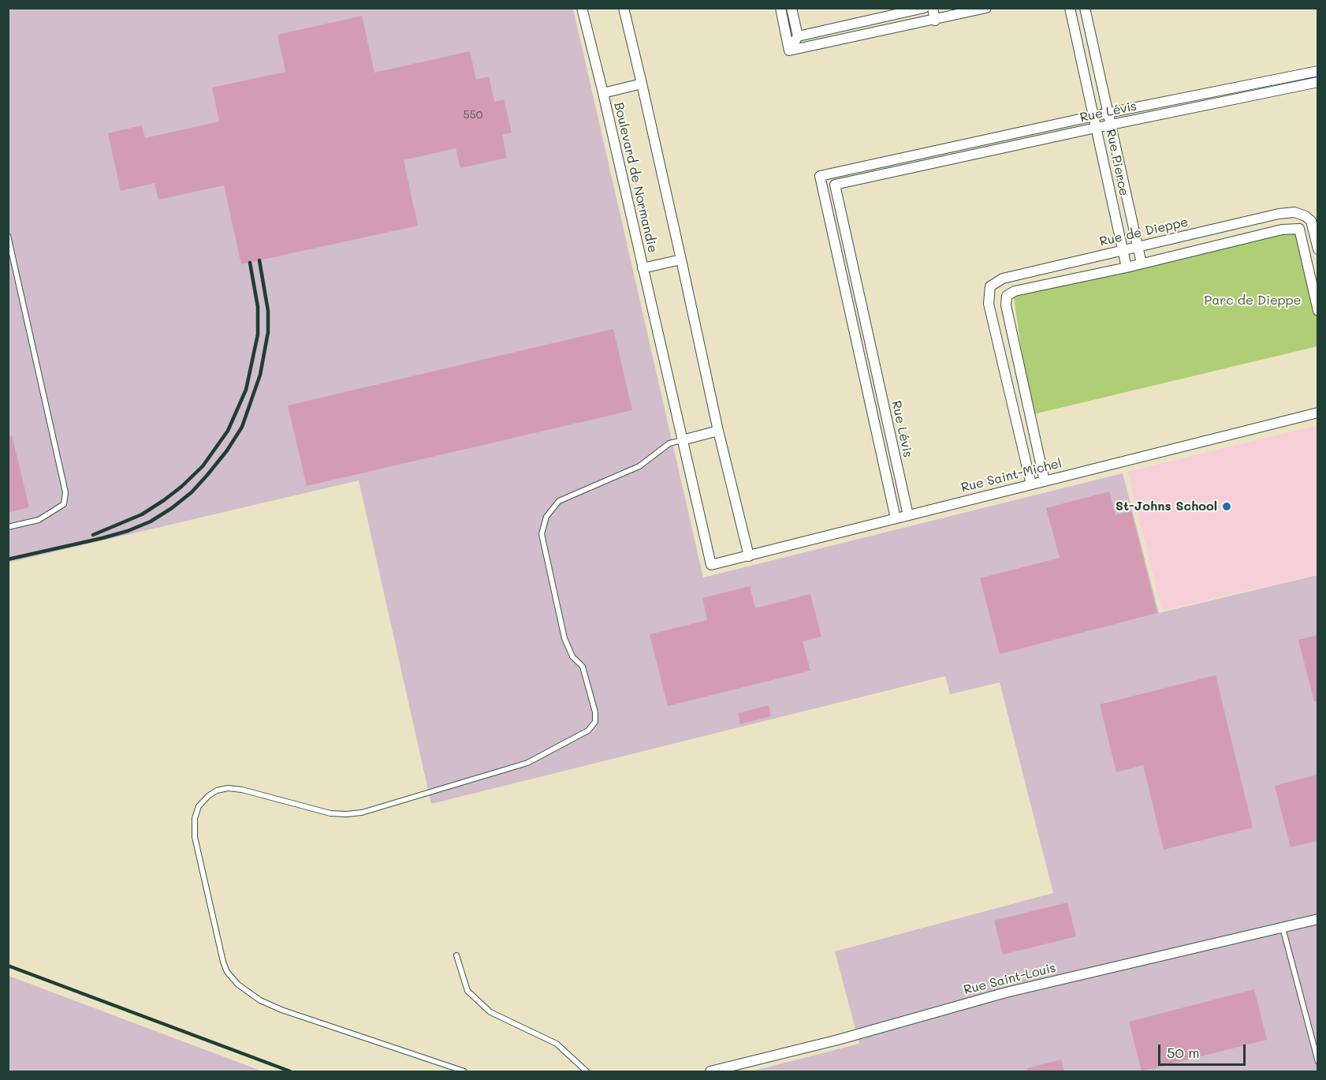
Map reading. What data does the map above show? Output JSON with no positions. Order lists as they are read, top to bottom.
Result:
{
  "streets": {
    "street": [
      "Rue Lévis",
      "Rue Pierce",
      "Boulevard de Normandie",
      "Rue de Dieppe",
      "Rue Saint-Michel",
      "Rue Saint-Louis"
    ]
  },
  "crossings": [
    ["Rue Lévis", "Rue Pierce"],
    ["Rue Lévis", "Rue Saint-Michel"],
    ["Rue Pierce", "Rue de Dieppe"],
    ["Boulevard de Normandie", "Rue Saint-Michel"]
  ],
  "parks": ["Parc de Dieppe"],
  "places": ["St-Johns School"],
  "house_numbers": ["550"],
  "scale_bar": "50 m"
}
